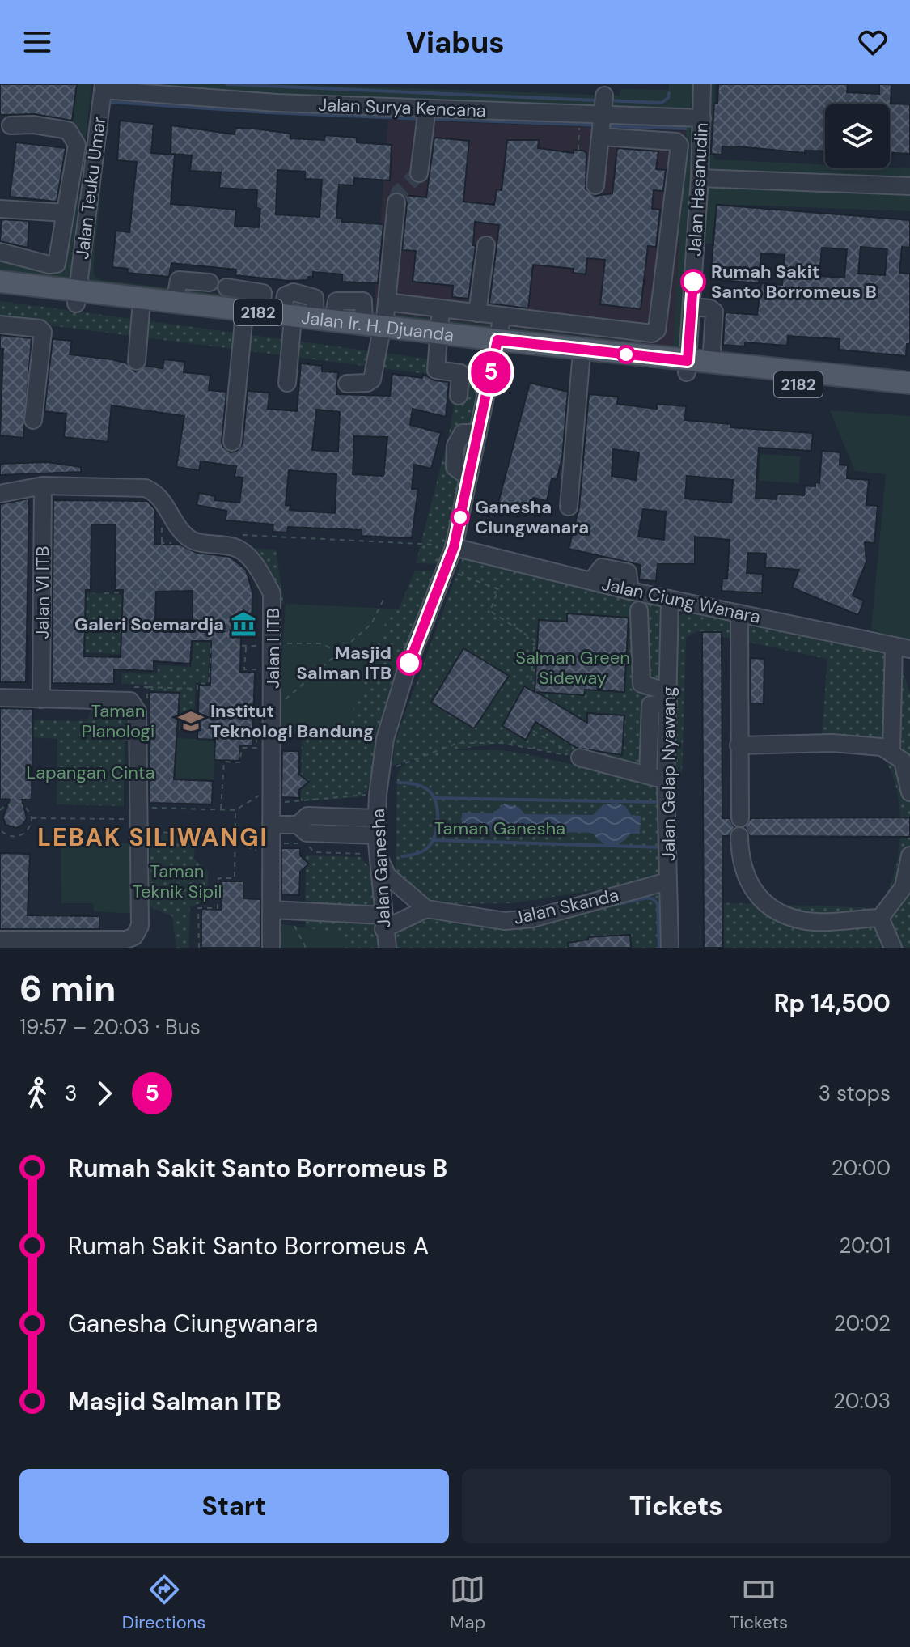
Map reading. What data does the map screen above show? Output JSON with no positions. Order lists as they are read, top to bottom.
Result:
{
  "streets": {
    "main road": ["2182", "Jalan Ir. H. Djuanda"],
    "street": [
      "Jalan Surya Kencana",
      "Jalan Teuku Umar",
      "Jalan Hasanudin",
      "Jalan VI ITB",
      "Jalan Ciung Wanara",
      "Jalan I ITB",
      "Jalan Gelap Nyawang",
      "Jalan Ganesha",
      "Jalan Skanda"
    ]
  },
  "crossings": [
    ["Jalan Surya Kencana", "Jalan Teuku Umar"],
    ["Jalan Surya Kencana", "Jalan Hasanudin"],
    ["Jalan Teuku Umar", "Jalan Ir. H. Djuanda"],
    ["Jalan Hasanudin", "Jalan Ir. H. Djuanda"],
    ["Jalan Ir. H. Djuanda", "Jalan Ganesha"],
    ["Jalan Ciung Wanara", "Jalan Gelap Nyawang"],
    ["Jalan Ciung Wanara", "Jalan Ganesha"],
    ["Jalan Gelap Nyawang", "Jalan Skanda"]
  ],
  "districts": ["LEBAK SILIWANGI"],
  "parks": [
    "Salman Green Sideway",
    "Taman Planologi",
    "Lapangan Cinta",
    "Taman Ganesha",
    "Taman Teknik Sipil"
  ],
  "places": {
    "other": ["Rumah Sakit Santo Borromeus B", "Ganesha Ciungwanara", "Masjid Salman ITB"],
    "museum": ["Galeri Soemardja"],
    "school or university": ["Institut Teknologi Bandung"]
  },
  "lines": ["bus line 5"],
  "page": {
    "header": "Viabus",
    "on_map": "5",
    "heading": ["6 min", "19:57 – 20:03 · Bus", "Rp 14,500"],
    "legs": ["3", "5", "3 stops"],
    "list": [
      {
        "name": "Rumah Sakit Santo Borromeus B",
        "value": "20:00"
      },
      {
        "name": "Rumah Sakit Santo Borromeus A",
        "value": "20:01"
      },
      {
        "name": "Ganesha Ciungwanara",
        "value": "20:02"
      },
      {
        "name": "Masjid Salman ITB",
        "value": "20:03"
      }
    ],
    "buttons": ["Start", "Tickets"],
    "tabs": ["Directions", "Map", "Tickets"]
  }
}
